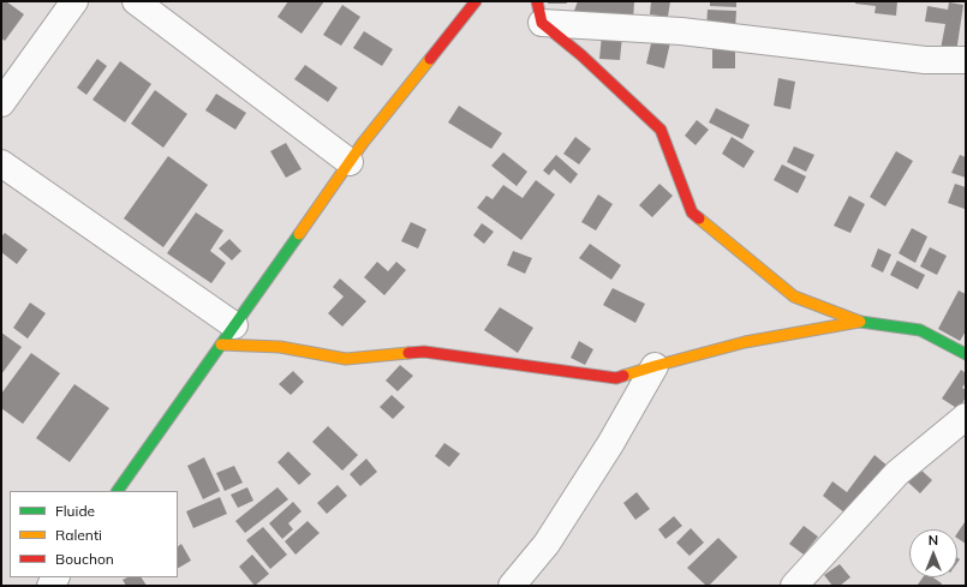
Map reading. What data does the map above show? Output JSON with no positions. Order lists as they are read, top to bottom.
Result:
{
  "legend": ["Fluide", "Ralenti", "Bouchon"],
  "north": "top"
}
